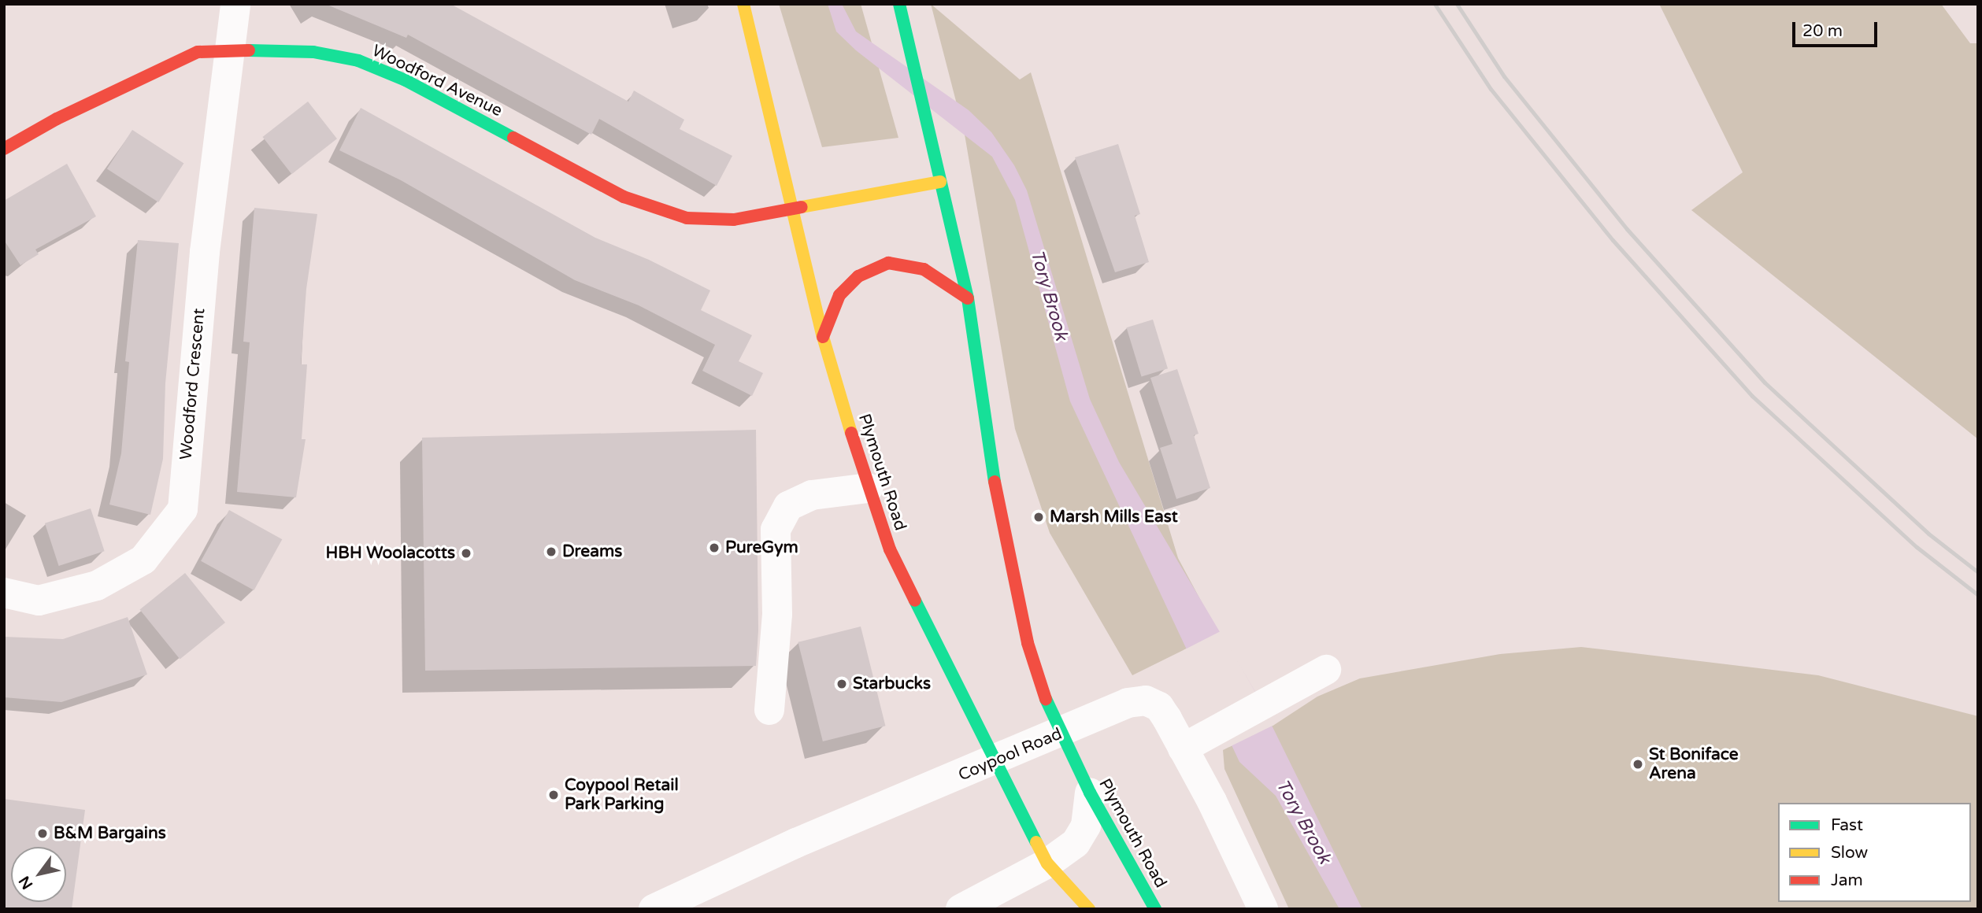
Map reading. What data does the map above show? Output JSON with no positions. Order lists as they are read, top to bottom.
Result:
{
  "streets": {
    "main road": ["Woodford Avenue", "Plymouth Road"],
    "street": ["Woodford Crescent", "Coypool Road"]
  },
  "crossings": [
    ["Woodford Avenue", "Woodford Crescent"],
    ["Woodford Avenue", "Plymouth Road"]
  ],
  "water": ["Tory Brook"],
  "places": [
    "Marsh Mills East",
    "PureGym",
    "Dreams",
    "HBH Woolacotts",
    "Starbucks",
    "St Boniface Arena",
    "Coypool Retail Park Parking",
    "B&M Bargains"
  ],
  "legend": ["Fast", "Slow", "Jam"],
  "scale_bar": "20 m",
  "north": "bottom left"
}
